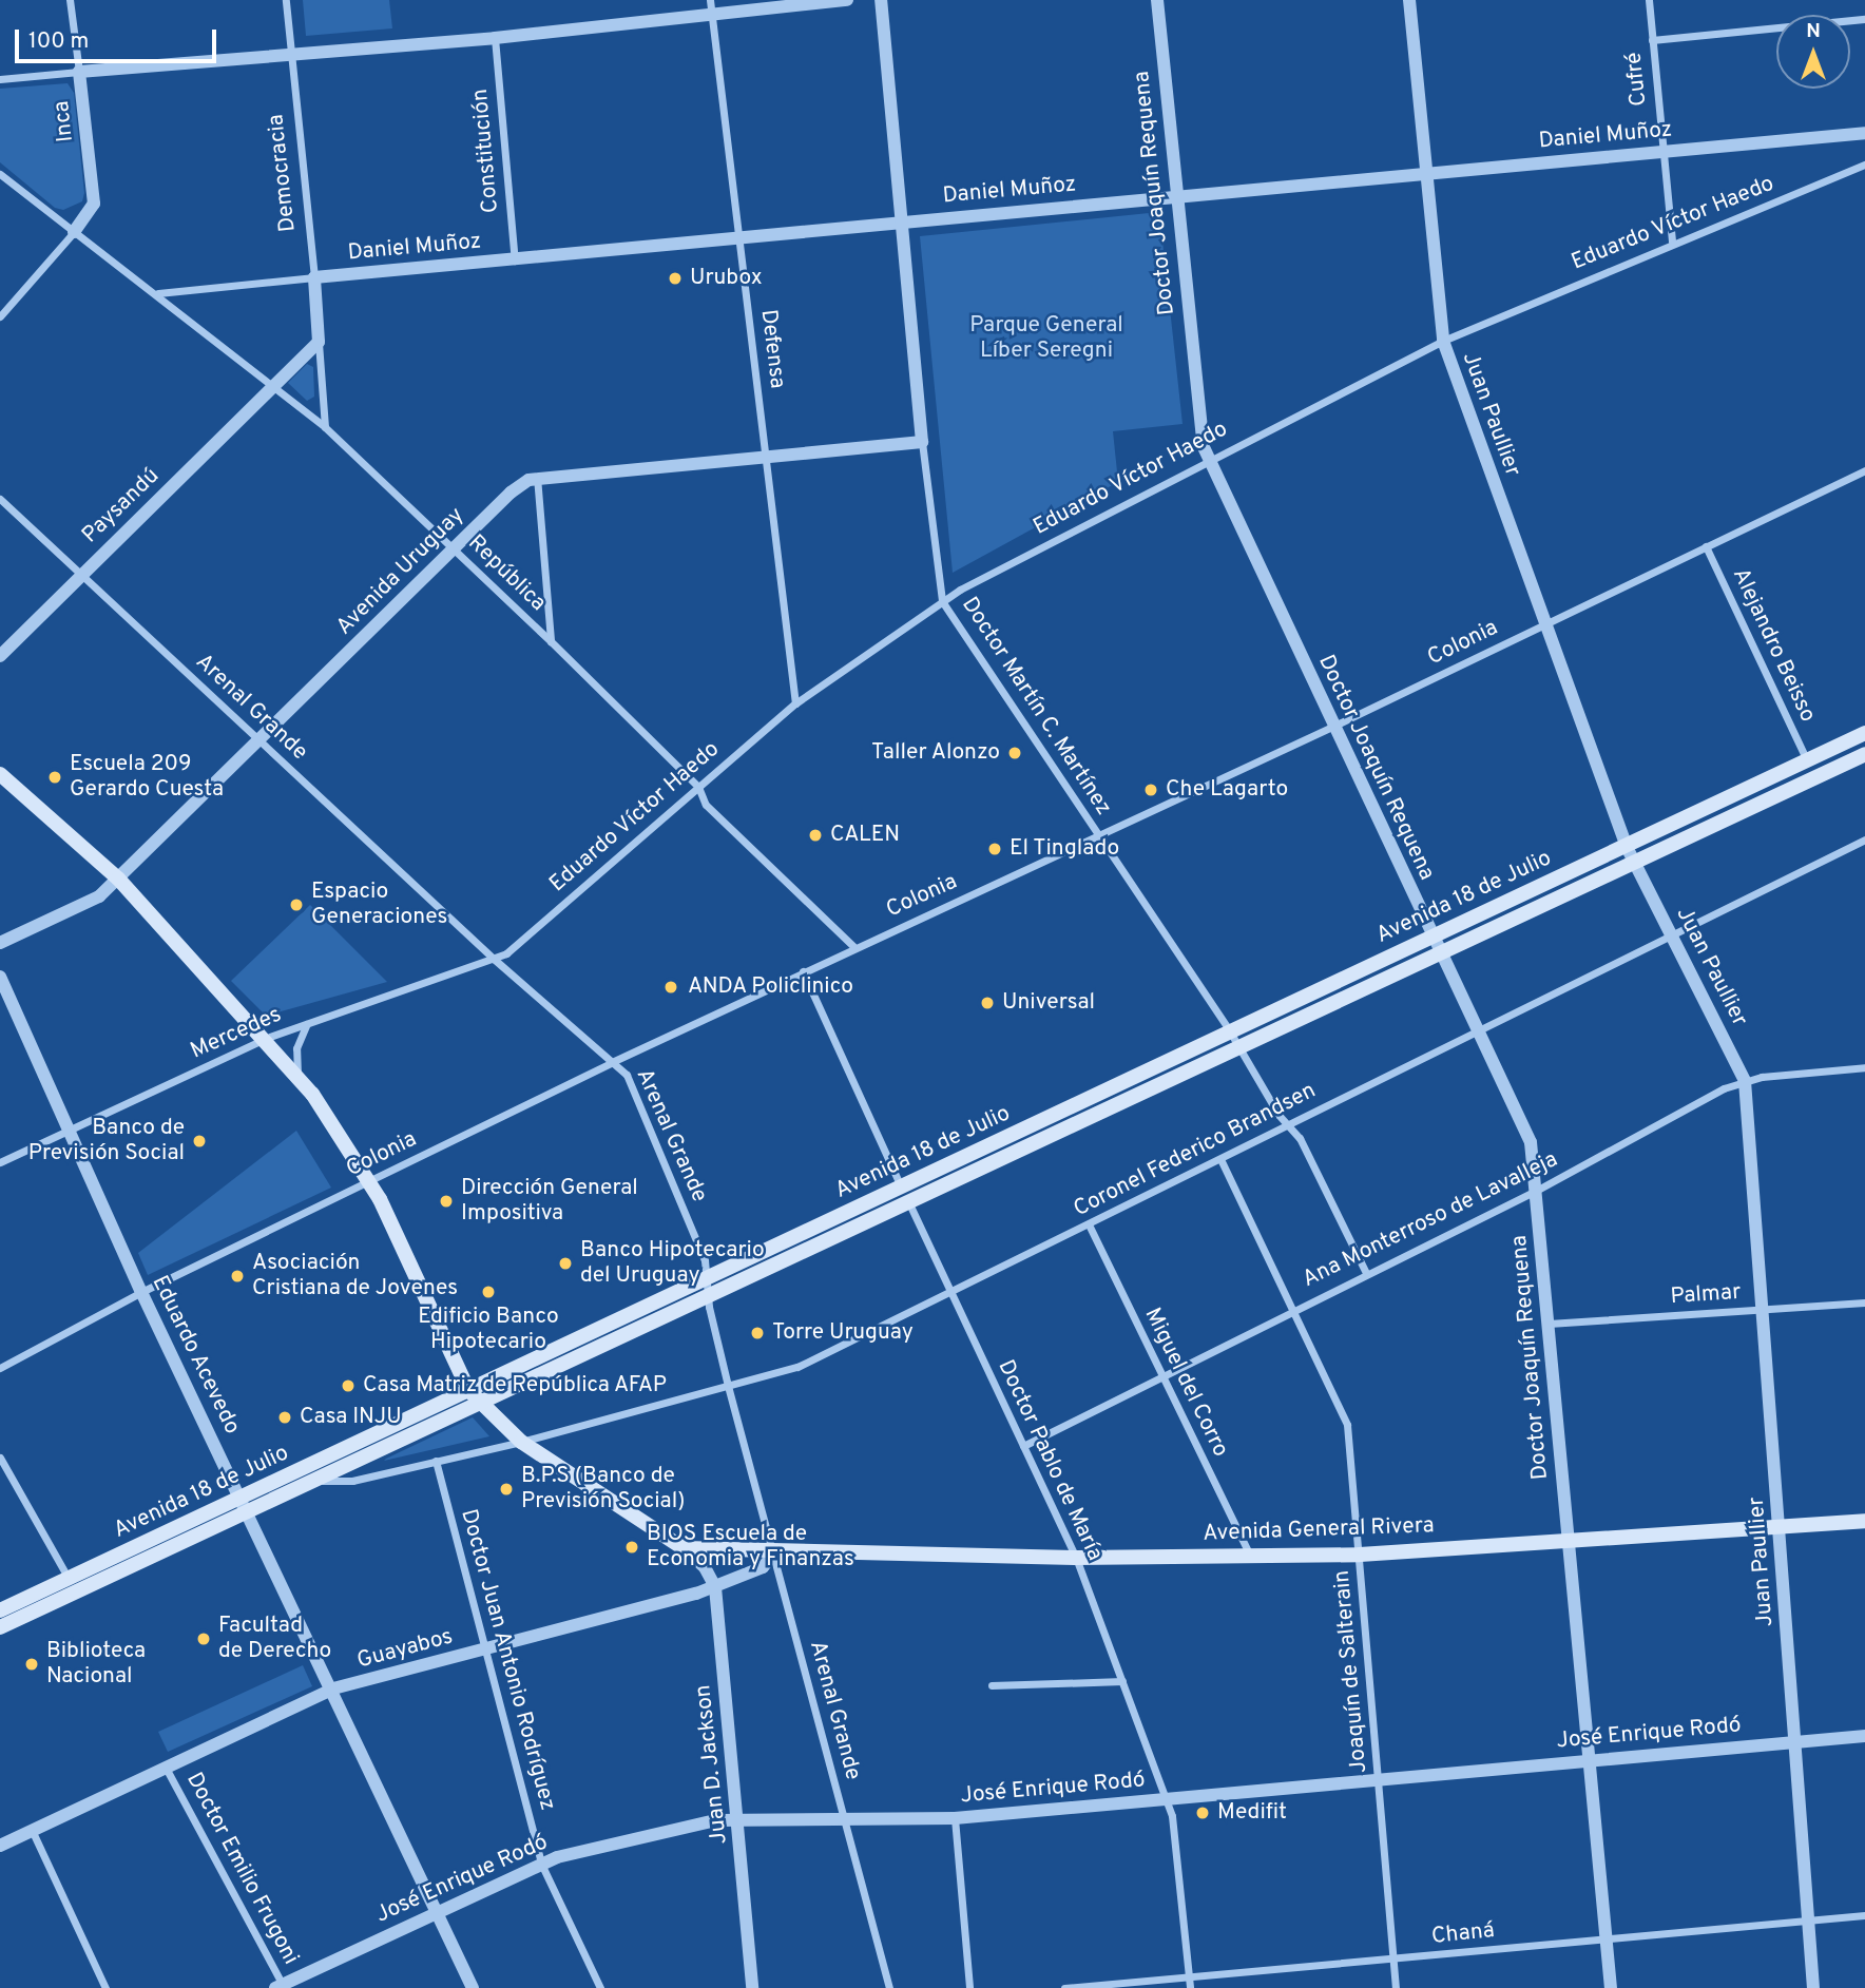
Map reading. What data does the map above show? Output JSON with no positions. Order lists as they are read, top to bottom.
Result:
{
  "streets": {
    "main road": ["Avenida 18 de Julio", "Avenida General Rivera"],
    "street": [
      "Cufré",
      "Inca",
      "Daniel Muñoz",
      "Constitución",
      "Democracia",
      "Doctor Joaquín Requena",
      "Eduardo Víctor Haedo",
      "Defensa",
      "Juan Paullier",
      "Paysandú",
      "Avenida Uruguay",
      "República",
      "Colonia",
      "Alejandro Beisso",
      "Doctor Martín C. Martínez",
      "Arenal Grande",
      "Mercedes",
      "Coronel Federico Brandsen",
      "Ana Monterroso de Lavalleja",
      "Palmar",
      "Eduardo Acevedo",
      "Miguel del Corro",
      "Doctor Pablo de María",
      "Guayabos",
      "Doctor Juan Antonio Rodríguez",
      "Joaquín de Salterain",
      "José Enrique Rodó",
      "Juan D. Jackson",
      "Doctor Emilio Frugoni",
      "Chaná"
    ]
  },
  "crossings": [
    ["Cufré", "Daniel Muñoz"],
    ["Cufré", "Eduardo Víctor Haedo"],
    ["Inca", "República"],
    ["Daniel Muñoz", "Constitución"],
    ["Daniel Muñoz", "Democracia"],
    ["Daniel Muñoz", "Doctor Joaquín Requena"],
    ["Daniel Muñoz", "Defensa"],
    ["Daniel Muñoz", "Juan Paullier"],
    ["Daniel Muñoz", "República"],
    ["Daniel Muñoz", "Doctor Martín C. Martínez"],
    ["Democracia", "República"],
    ["Doctor Joaquín Requena", "Eduardo Víctor Haedo"],
    ["Doctor Joaquín Requena", "Colonia"],
    ["Doctor Joaquín Requena", "Avenida 18 de Julio"],
    ["Doctor Joaquín Requena", "Coronel Federico Brandsen"],
    ["Doctor Joaquín Requena", "Ana Monterroso de Lavalleja"],
    ["Doctor Joaquín Requena", "Palmar"],
    ["Doctor Joaquín Requena", "Avenida General Rivera"],
    ["Doctor Joaquín Requena", "José Enrique Rodó"],
    ["Doctor Joaquín Requena", "Chaná"],
    ["Eduardo Víctor Haedo", "Defensa"],
    ["Eduardo Víctor Haedo", "Juan Paullier"],
    ["Eduardo Víctor Haedo", "República"],
    ["Eduardo Víctor Haedo", "Doctor Martín C. Martínez"],
    ["Eduardo Víctor Haedo", "Arenal Grande"],
    ["Eduardo Víctor Haedo", "Mercedes"],
    ["Defensa", "Avenida Uruguay"],
    ["Juan Paullier", "Colonia"],
    ["Juan Paullier", "Avenida 18 de Julio"],
    ["Juan Paullier", "Coronel Federico Brandsen"],
    ["Juan Paullier", "Ana Monterroso de Lavalleja"],
    ["Juan Paullier", "Palmar"],
    ["Juan Paullier", "Avenida General Rivera"],
    ["Juan Paullier", "José Enrique Rodó"],
    ["Juan Paullier", "Chaná"],
    ["Paysandú", "República"],
    ["Paysandú", "Arenal Grande"],
    ["Avenida Uruguay", "República"],
    ["Avenida Uruguay", "Doctor Martín C. Martínez"],
    ["Avenida Uruguay", "Arenal Grande"],
    ["República", "Colonia"],
    ["Colonia", "Alejandro Beisso"],
    ["Colonia", "Doctor Martín C. Martínez"],
    ["Colonia", "Arenal Grande"],
    ["Colonia", "Eduardo Acevedo"],
    ["Colonia", "Doctor Pablo de María"],
    ["Alejandro Beisso", "Avenida 18 de Julio"],
    ["Doctor Martín C. Martínez", "Avenida 18 de Julio"],
    ["Doctor Martín C. Martínez", "Coronel Federico Brandsen"],
    ["Doctor Martín C. Martínez", "Ana Monterroso de Lavalleja"],
    ["Arenal Grande", "Avenida 18 de Julio"],
    ["Arenal Grande", "Mercedes"],
    ["Arenal Grande", "Coronel Federico Brandsen"],
    ["Arenal Grande", "Avenida General Rivera"],
    ["Arenal Grande", "José Enrique Rodó"],
    ["Avenida 18 de Julio", "Coronel Federico Brandsen"],
    ["Avenida 18 de Julio", "Eduardo Acevedo"],
    ["Avenida 18 de Julio", "Doctor Pablo de María"],
    ["Avenida 18 de Julio", "Avenida General Rivera"],
    ["Avenida 18 de Julio", "Doctor Juan Antonio Rodríguez"],
    ["Mercedes", "Eduardo Acevedo"],
    ["Coronel Federico Brandsen", "Miguel del Corro"],
    ["Coronel Federico Brandsen", "Doctor Pablo de María"],
    ["Coronel Federico Brandsen", "Avenida General Rivera"],
    ["Coronel Federico Brandsen", "Joaquín de Salterain"],
    ["Ana Monterroso de Lavalleja", "Miguel del Corro"],
    ["Ana Monterroso de Lavalleja", "Doctor Pablo de María"],
    ["Ana Monterroso de Lavalleja", "Joaquín de Salterain"],
    ["Eduardo Acevedo", "Guayabos"],
    ["Eduardo Acevedo", "José Enrique Rodó"],
    ["Miguel del Corro", "Avenida General Rivera"],
    ["Doctor Pablo de María", "Avenida General Rivera"],
    ["Doctor Pablo de María", "José Enrique Rodó"],
    ["Doctor Pablo de María", "Chaná"],
    ["Avenida General Rivera", "Joaquín de Salterain"],
    ["Avenida General Rivera", "Juan D. Jackson"],
    ["Guayabos", "Doctor Juan Antonio Rodríguez"],
    ["Guayabos", "Juan D. Jackson"],
    ["Guayabos", "Doctor Emilio Frugoni"],
    ["Doctor Juan Antonio Rodríguez", "José Enrique Rodó"],
    ["Joaquín de Salterain", "José Enrique Rodó"],
    ["Joaquín de Salterain", "Chaná"],
    ["José Enrique Rodó", "Juan D. Jackson"],
    ["José Enrique Rodó", "Doctor Emilio Frugoni"]
  ],
  "parks": ["Parque General Líber Seregni"],
  "places": [
    "Urubox",
    "Taller Alonzo",
    "Escuela 209 Gerardo Cuesta",
    "Che Lagarto",
    "CALEN",
    "El Tinglado",
    "Espacio Generaciones",
    "ANDA Policlinico",
    "Universal",
    "Banco de Previsión Social",
    "Dirección General Impositiva",
    "Banco Hipotecario del Uruguay",
    "Asociación Cristiana de Jovenes",
    "Edificio Banco Hipotecario",
    "Torre Uruguay",
    "Casa Matriz de República AFAP",
    "Casa INJU",
    "B.P.S (Banco de Previsión Social)",
    "BIOS Escuela de Economia y Finanzas",
    "Facultad de Derecho",
    "Biblioteca Nacional",
    "Medifit"
  ],
  "scale_bar": "100 m",
  "north": "top"
}
